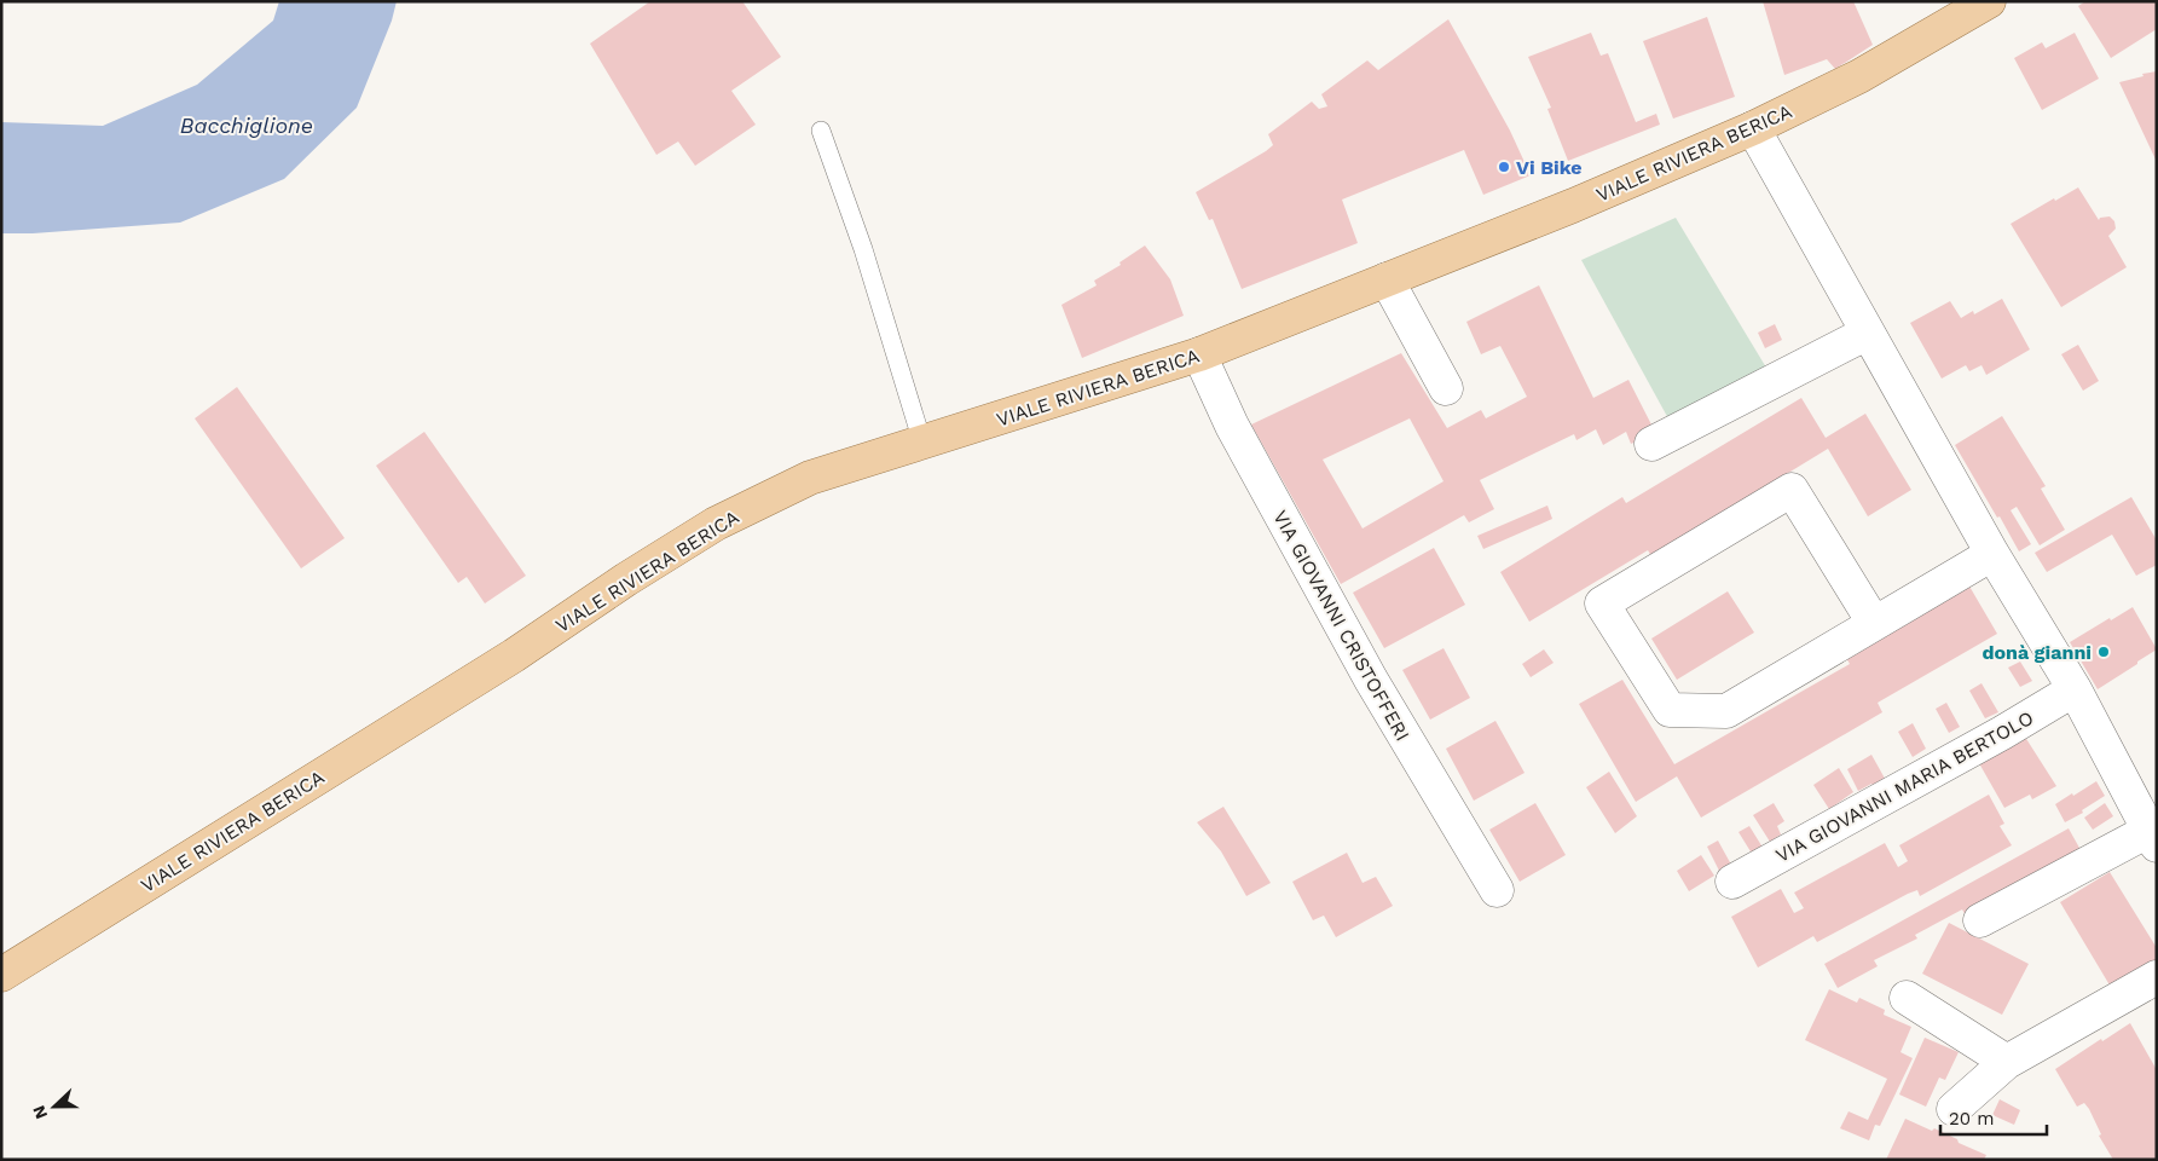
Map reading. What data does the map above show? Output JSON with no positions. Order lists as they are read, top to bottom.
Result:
{
  "streets": {
    "main road": ["VIALE RIVIERA BERICA"],
    "street": ["VIA GIOVANNI CRISTOFFERI", "VIA GIOVANNI MARIA BERTOLO"]
  },
  "crossings": [
    ["VIALE RIVIERA BERICA", "VIA GIOVANNI CRISTOFFERI"]
  ],
  "water": ["Bacchiglione"],
  "places": ["Vi Bike", "donà gianni"],
  "scale_bar": "20 m",
  "north": "left"
}
